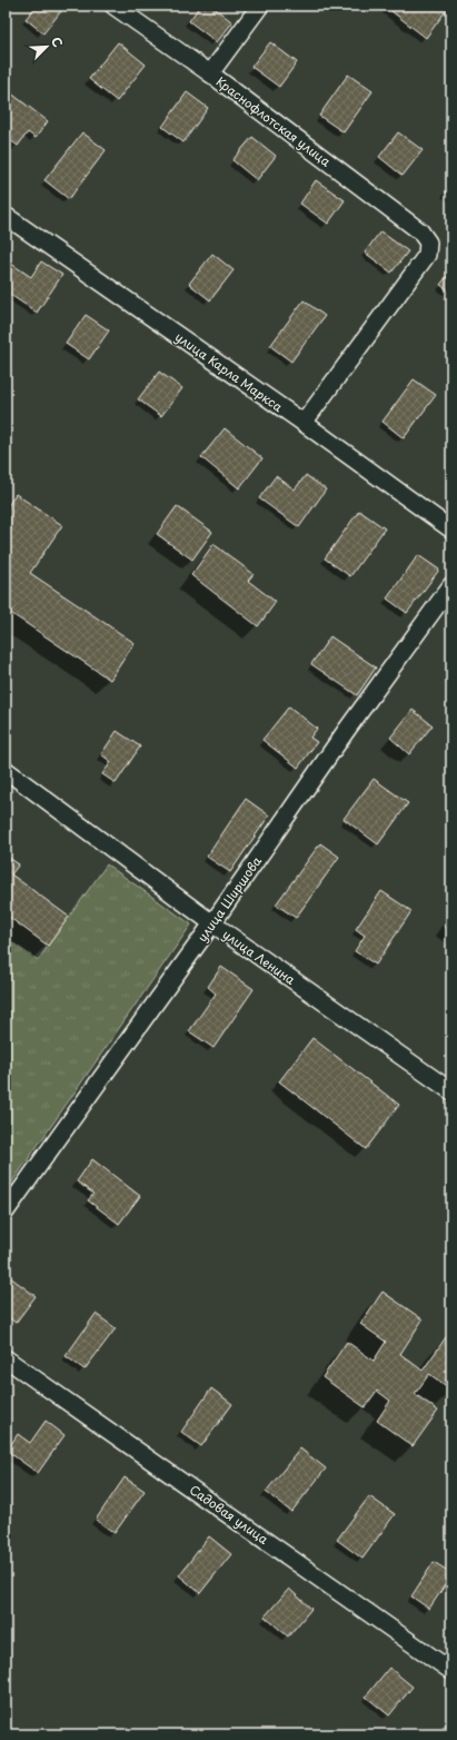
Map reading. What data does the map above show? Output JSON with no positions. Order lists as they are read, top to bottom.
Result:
{
  "streets": {
    "street": [
      "Краснофлотская улица",
      "улица Карла Маркса",
      "улица Ширшова",
      "улица Ленина",
      "Садовая улица"
    ]
  },
  "crossings": [
    ["Краснофлотская улица", "улица Карла Маркса"],
    ["улица Ширшова", "улица Ленина"]
  ],
  "north": "top right"
}
